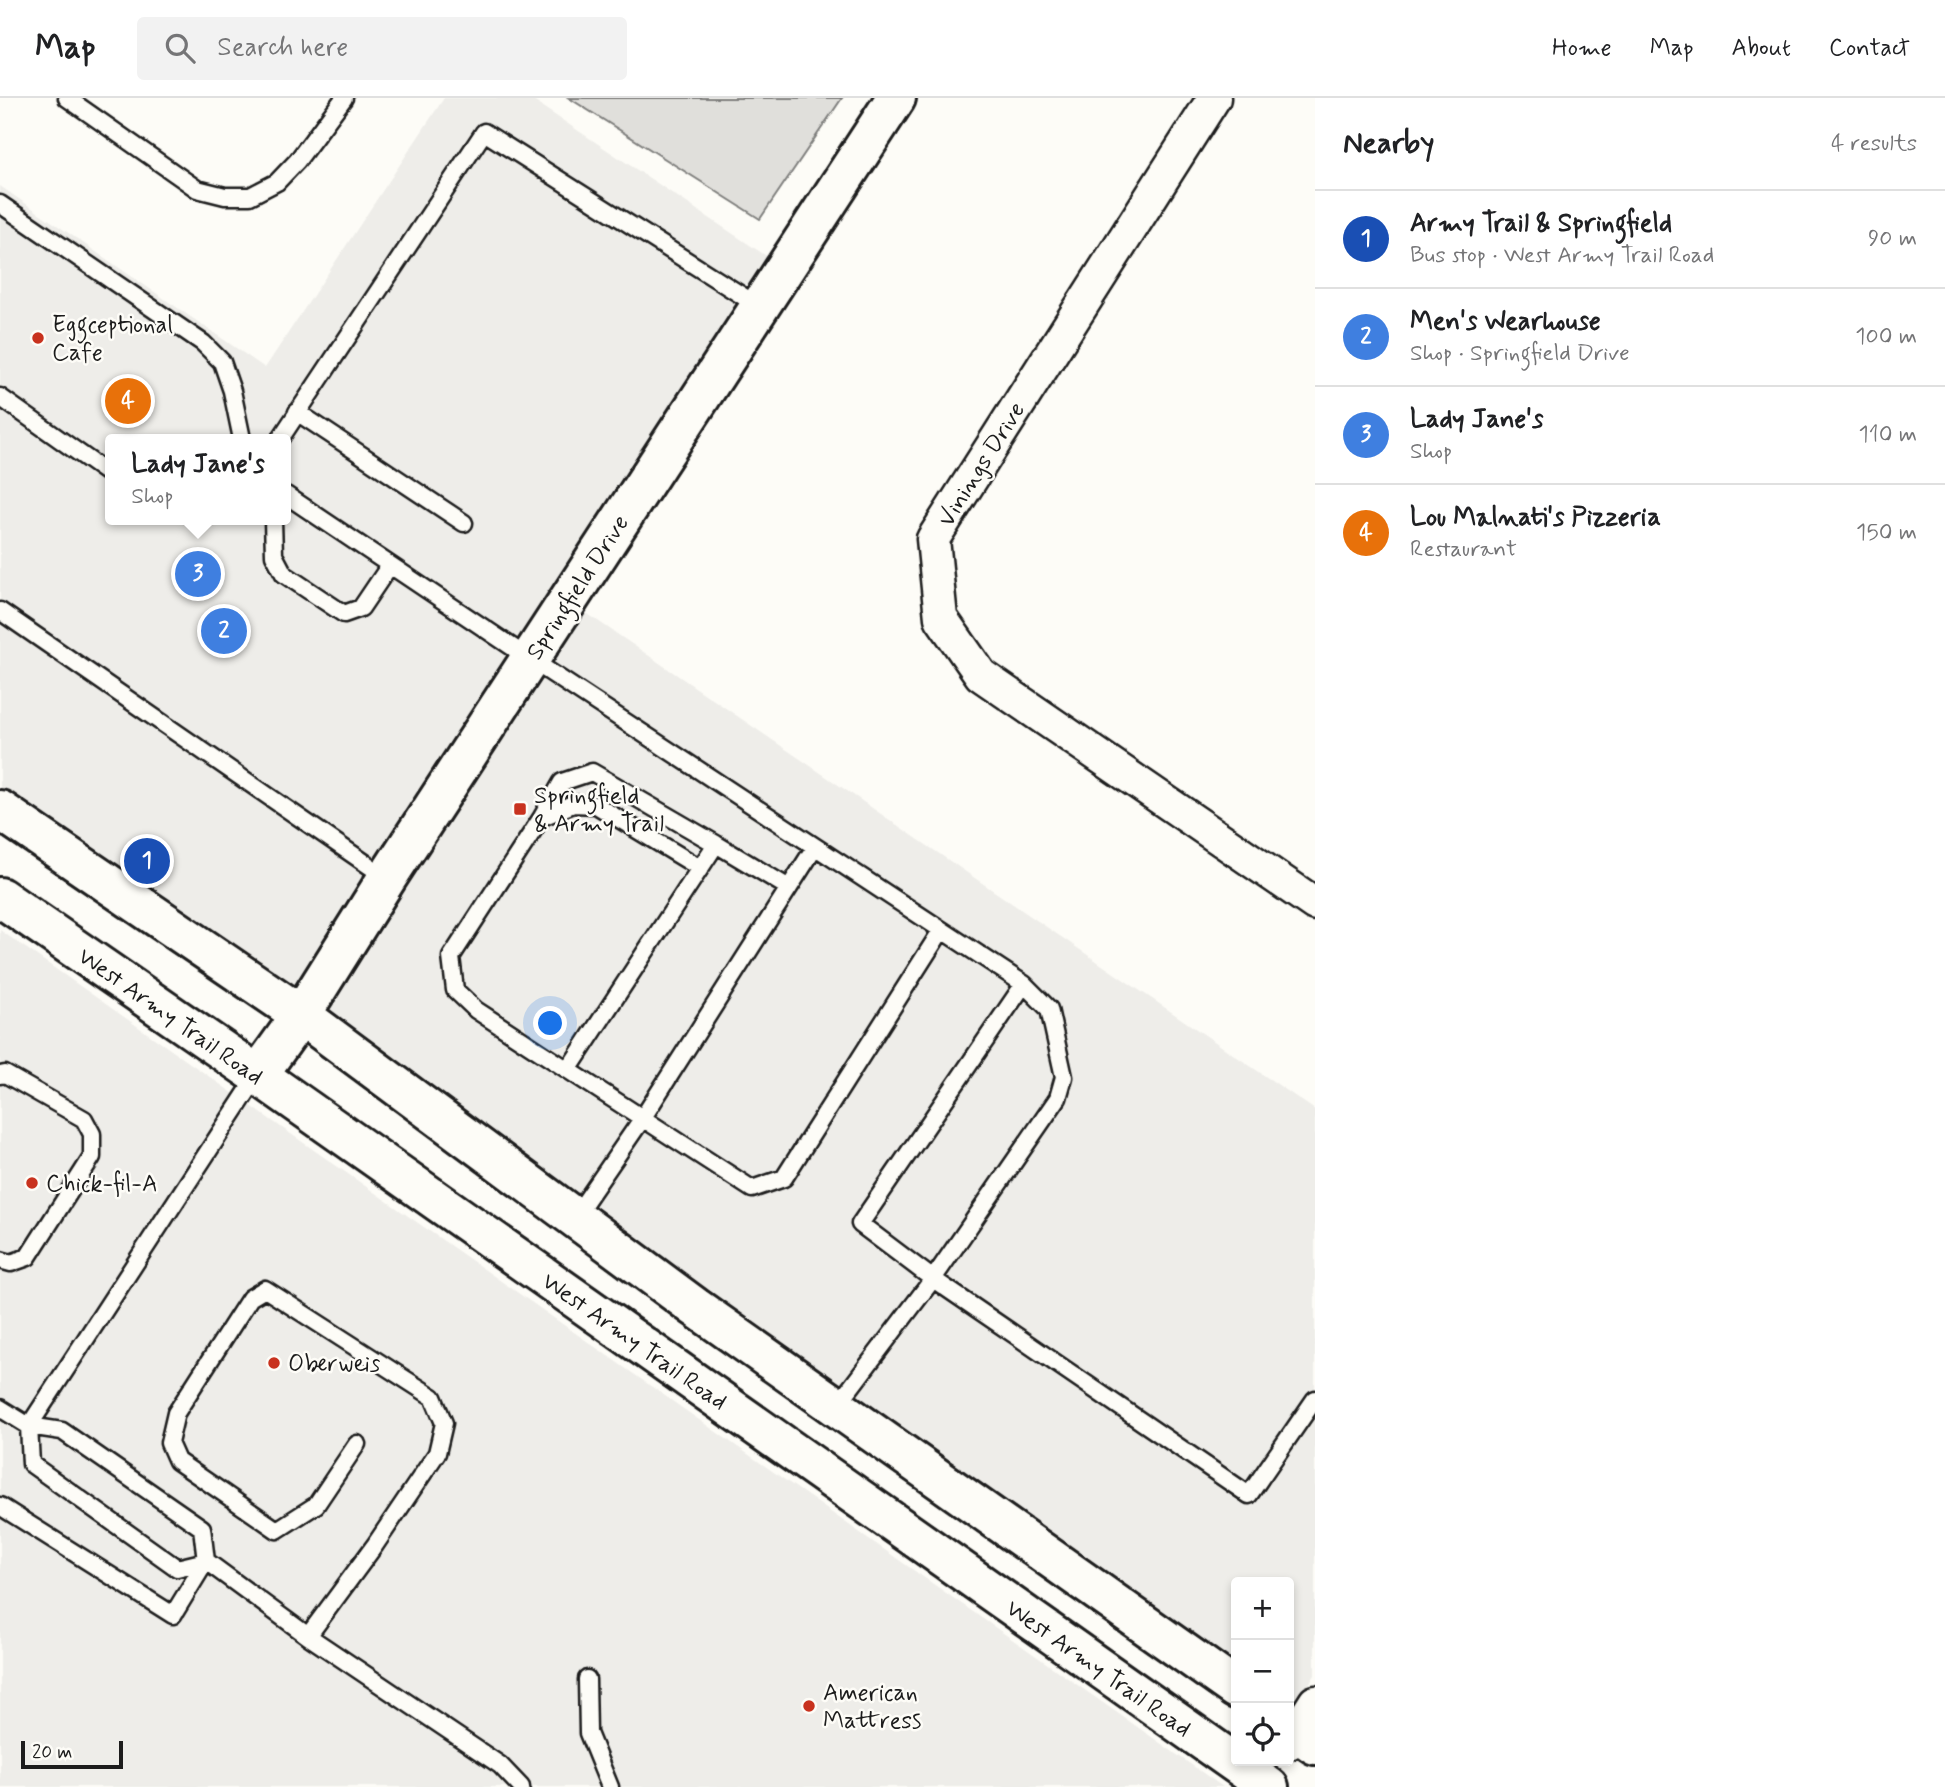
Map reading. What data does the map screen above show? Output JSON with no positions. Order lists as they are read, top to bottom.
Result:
{
  "streets": {
    "main road": ["Springfield Drive", "West Army Trail Road"],
    "street": ["Vinings Drive"]
  },
  "crossings": [
    ["Springfield Drive", "West Army Trail Road"]
  ],
  "places": {
    "other": [
      "Eggceptional Cafe",
      "Chick-fil-A",
      "Oberweis",
      "American Mattress"
    ],
    "transit": ["Springfield & Army Trail"]
  },
  "scale_bar": "20 m",
  "page": {
    "header": "Map",
    "search": "Search here",
    "nav": [
      "Home",
      "Map",
      "About",
      "Contact"
    ],
    "heading": ["Nearby", "4 results"],
    "list": [
      {
        "mark": "1",
        "name": "Army Trail & Springfield",
        "note": "Bus stop · West Army Trail Road",
        "value": "90 m"
      },
      {
        "mark": "2",
        "name": "Men's Wearhouse",
        "note": "Shop · Springfield Drive",
        "value": "100 m"
      },
      {
        "mark": "3",
        "name": "Lady Jane's",
        "note": "Shop",
        "value": "110 m"
      },
      {
        "mark": "4",
        "name": "Lou Malnati's Pizzeria",
        "note": "Restaurant",
        "value": "150 m"
      }
    ],
    "pins": [
      "4",
      "3",
      "2",
      "1"
    ],
    "popup": ["Lady Jane's", "Shop"],
    "map_buttons": ["+", "−"],
    "scale": "20 m"
  }
}
